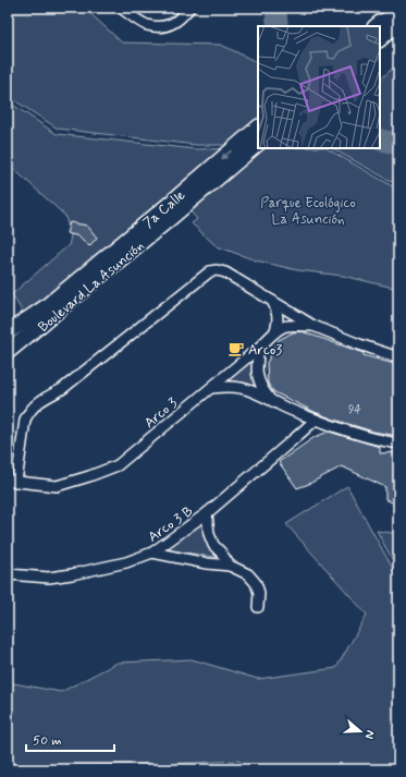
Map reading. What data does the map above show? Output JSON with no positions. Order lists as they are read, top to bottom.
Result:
{
  "streets": {
    "main road": ["7a Calle", "Boulevard La Asunción"],
    "street": ["Arco 3", "Arco 3 B"]
  },
  "crossings": [
    ["7a Calle", "Boulevard La Asunción"]
  ],
  "parks": ["Parque Ecológico La Asunción"],
  "places": {
    "cafe": ["Arco3"]
  },
  "house_numbers": ["94"],
  "scale_bar": "50 m",
  "north": "right"
}
